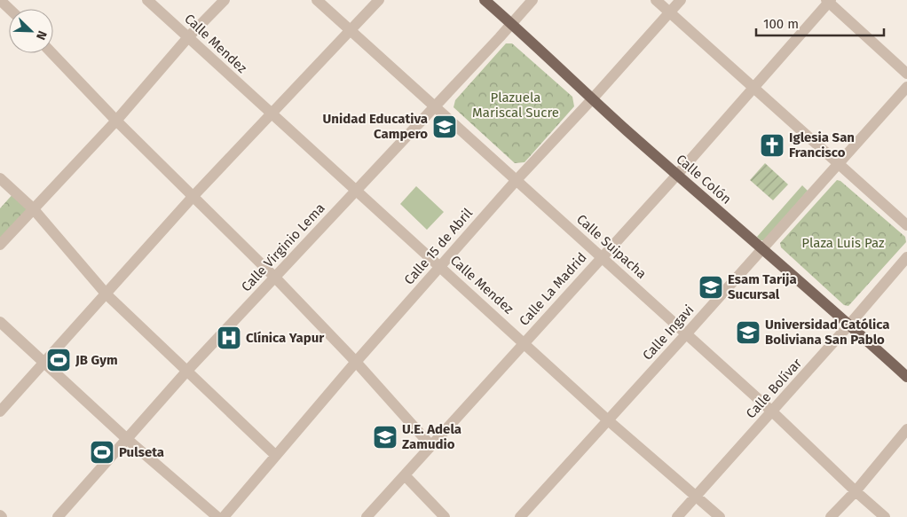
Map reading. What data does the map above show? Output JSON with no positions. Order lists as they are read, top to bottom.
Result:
{
  "streets": {
    "main road": ["Calle Colón"],
    "street": [
      "Calle Mendez",
      "Calle 15 de Abril",
      "Calle Suipacha",
      "Calle Virginio Lema",
      "Calle La Madrid",
      "Calle Ingavi",
      "Calle Bolívar"
    ]
  },
  "crossings": [
    ["Calle Mendez", "Calle 15 de Abril"],
    ["Calle Mendez", "Calle Virginio Lema"],
    ["Calle Mendez", "Calle La Madrid"],
    ["Calle Mendez", "Calle Ingavi"],
    ["Calle Mendez", "Calle Bolívar"],
    ["Calle Colón", "Calle 15 de Abril"],
    ["Calle Colón", "Calle Virginio Lema"],
    ["Calle Colón", "Calle La Madrid"],
    ["Calle Colón", "Calle Ingavi"],
    ["Calle Colón", "Calle Bolívar"],
    ["Calle 15 de Abril", "Calle Suipacha"],
    ["Calle Suipacha", "Calle Virginio Lema"],
    ["Calle Suipacha", "Calle La Madrid"],
    ["Calle Suipacha", "Calle Ingavi"],
    ["Calle Suipacha", "Calle Bolívar"]
  ],
  "parks": ["Plazuela Mariscal Sucre", "Plaza Luis Paz"],
  "places": {
    "school or university": [
      "Unidad Educativa Campero",
      "Esam Tarija Sucursal",
      "Universidad Católica Boliviana San Pablo",
      "U.E. Adela Zamudio"
    ],
    "church": ["Iglesia San Francisco"],
    "hospital": ["Clínica Yapur"],
    "sports": ["JB Gym", "Pulseta"]
  },
  "scale_bar": "100 m",
  "north": "bottom right"
}
